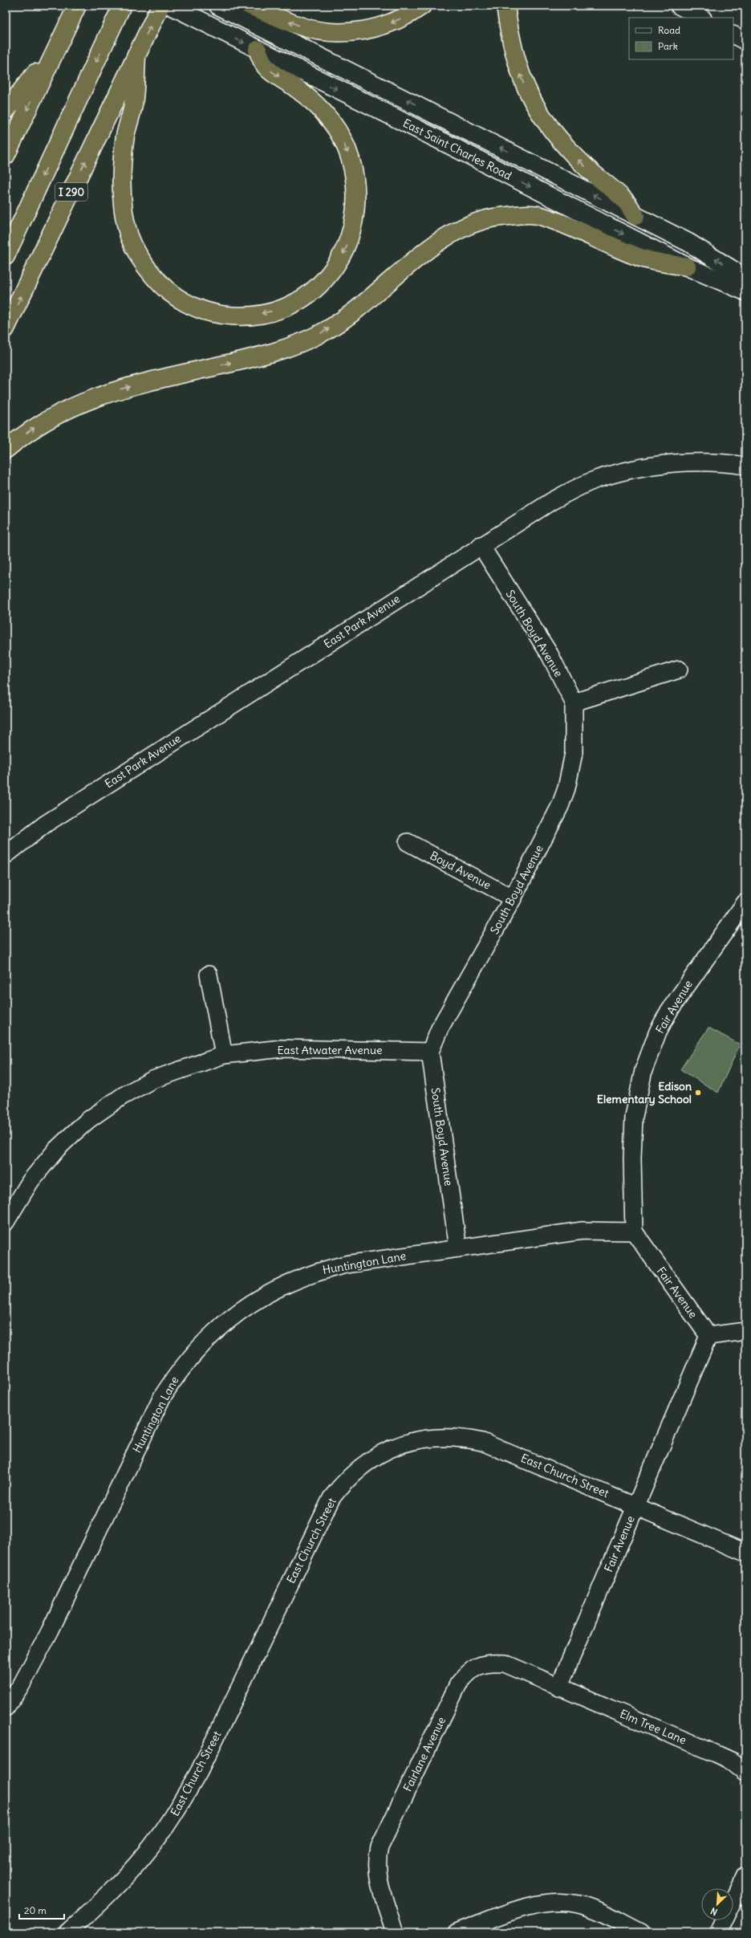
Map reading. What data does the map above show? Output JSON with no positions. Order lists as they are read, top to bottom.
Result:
{
  "streets": {
    "highway": ["I 290"],
    "main road": ["East Saint Charles Road"],
    "street": [
      "East Park Avenue",
      "South Boyd Avenue",
      "Boyd Avenue",
      "Fair Avenue",
      "East Atwater Avenue",
      "Huntington Lane",
      "East Church Street",
      "Elm Tree Lane",
      "Fairlane Avenue"
    ]
  },
  "crossings": [
    ["East Park Avenue", "South Boyd Avenue"],
    ["South Boyd Avenue", "Boyd Avenue"],
    ["South Boyd Avenue", "East Atwater Avenue"],
    ["South Boyd Avenue", "Huntington Lane"],
    ["Fair Avenue", "Huntington Lane"],
    ["Fair Avenue", "East Church Street"],
    ["Fair Avenue", "Elm Tree Lane"],
    ["Fair Avenue", "Fairlane Avenue"],
    ["Elm Tree Lane", "Fairlane Avenue"]
  ],
  "places": ["Edison Elementary School"],
  "legend": ["Road", "Park"],
  "scale_bar": "20 m",
  "north": "bottom left"
}
